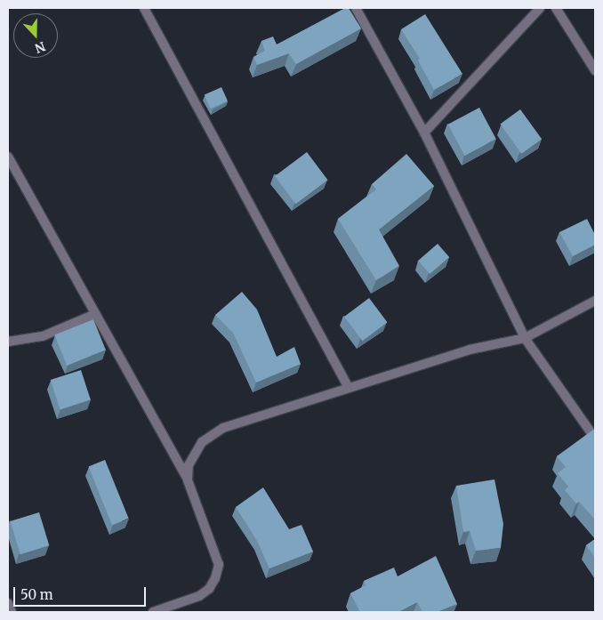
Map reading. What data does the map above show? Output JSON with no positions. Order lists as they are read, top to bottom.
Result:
{
  "scale_bar": "50 m",
  "north": "bottom"
}
